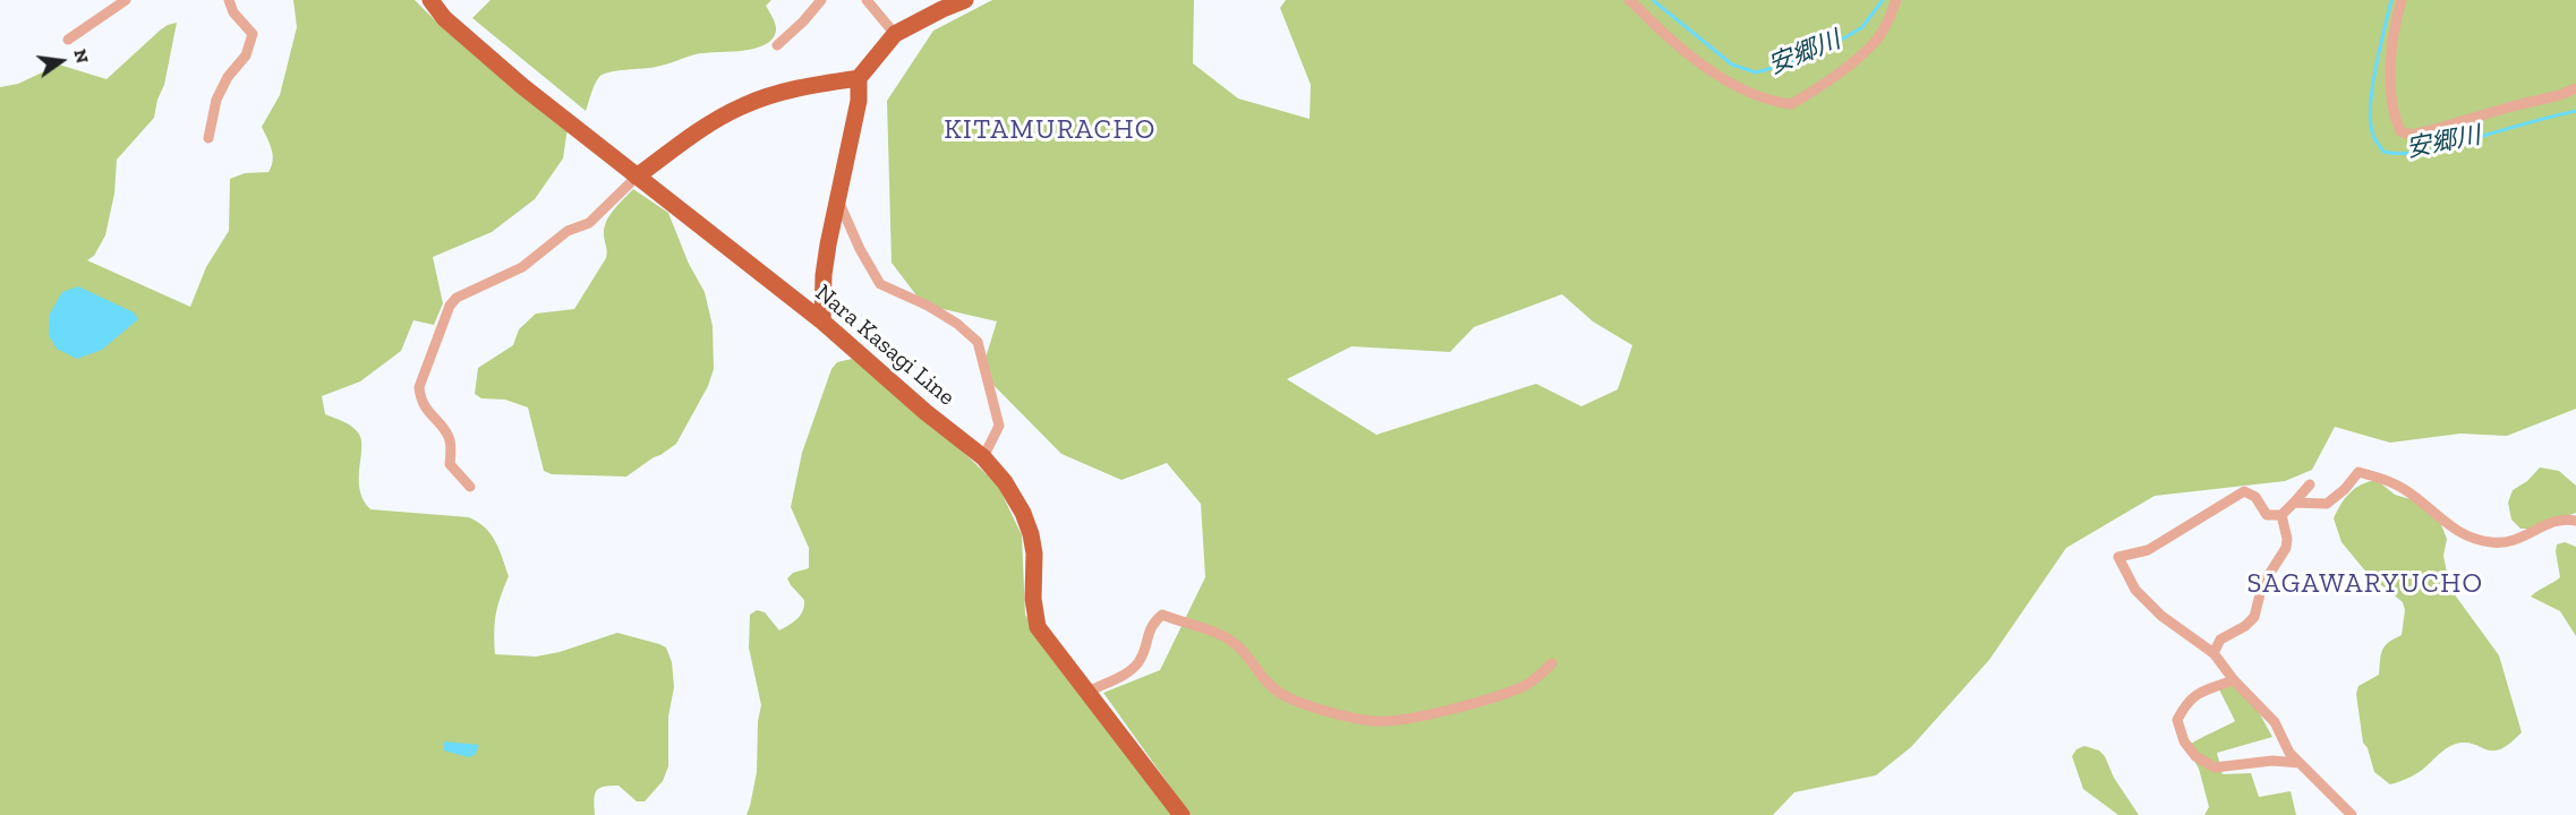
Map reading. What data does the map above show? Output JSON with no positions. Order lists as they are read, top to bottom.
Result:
{
  "streets": {
    "main road": ["Nara Kasagi Line"]
  },
  "districts": ["KITAMURACHO", "SAGAWARYUCHO"],
  "water": ["安郷川"],
  "north": "right"
}
